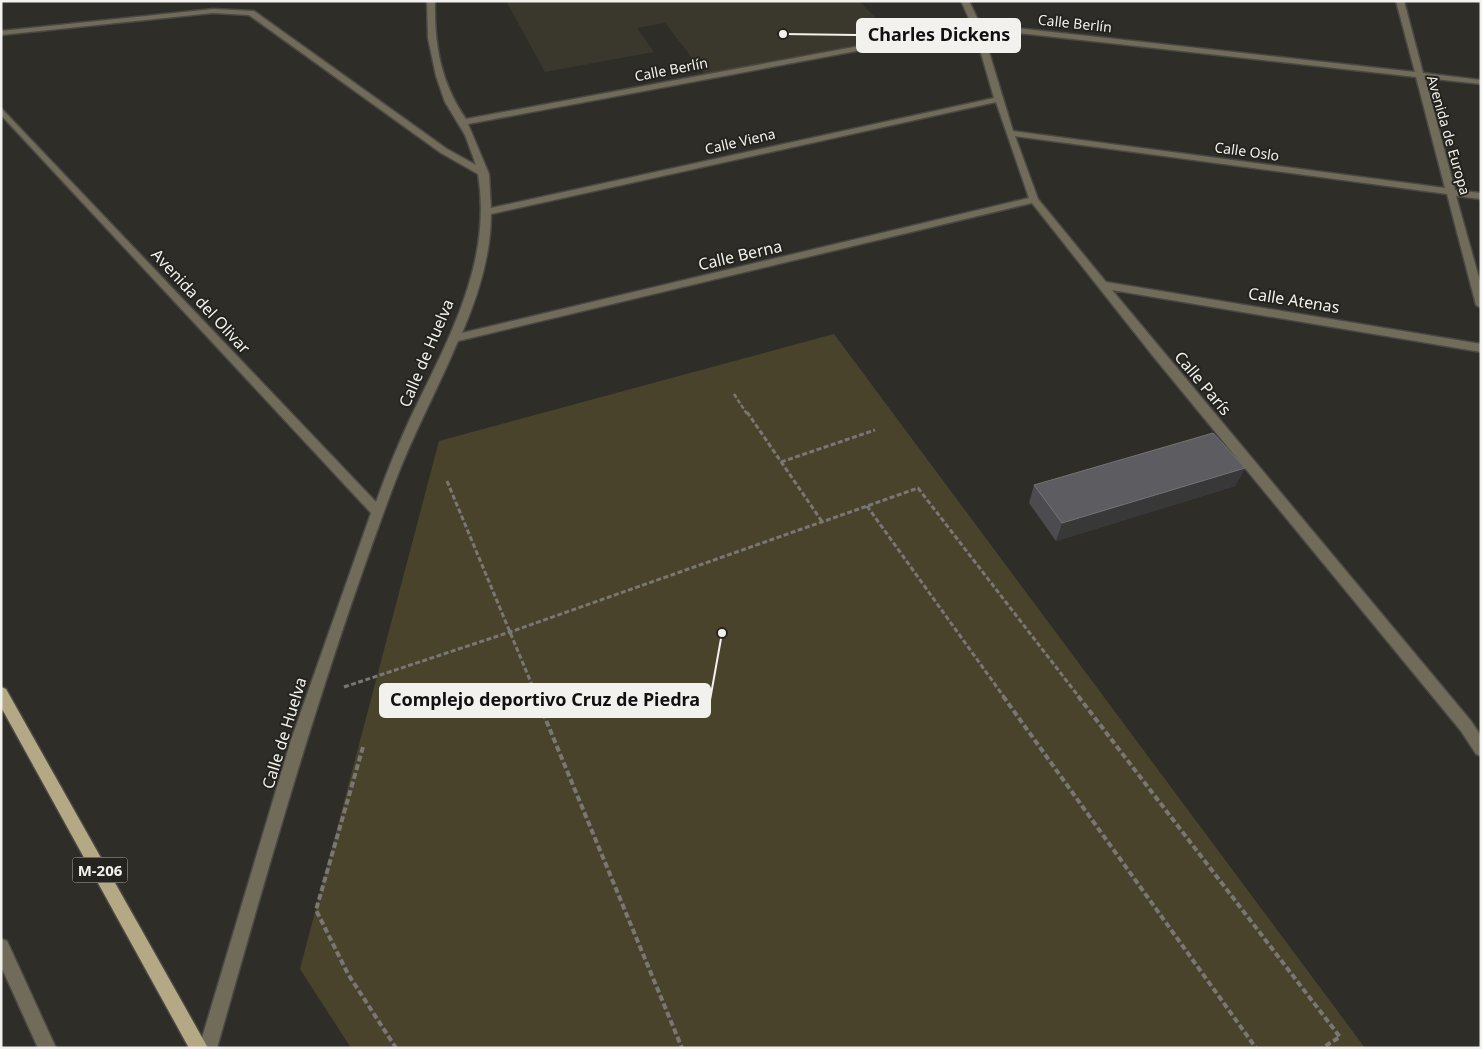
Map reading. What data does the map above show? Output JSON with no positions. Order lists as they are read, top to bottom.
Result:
{
  "streets": {
    "main road": ["M-206"],
    "street": [
      "Calle Berlín",
      "Avenida de Europa",
      "Calle Viena",
      "Calle Oslo",
      "Calle Berna",
      "Calle Atenas",
      "Avenida del Olivar",
      "Calle de Huelva",
      "Calle París"
    ]
  },
  "crossings": [
    ["Calle Berlín", "Avenida de Europa"],
    ["Calle Berlín", "Calle de Huelva"],
    ["Calle Berlín", "Calle París"],
    ["Avenida de Europa", "Calle Oslo"],
    ["Calle Viena", "Calle de Huelva"],
    ["Calle Viena", "Calle París"],
    ["Calle Oslo", "Calle París"],
    ["Calle Berna", "Calle de Huelva"],
    ["Calle Berna", "Calle París"],
    ["Calle Atenas", "Calle París"],
    ["Avenida del Olivar", "Calle de Huelva"]
  ],
  "places": ["Charles Dickens", "Complejo deportivo Cruz de Piedra"]
}
